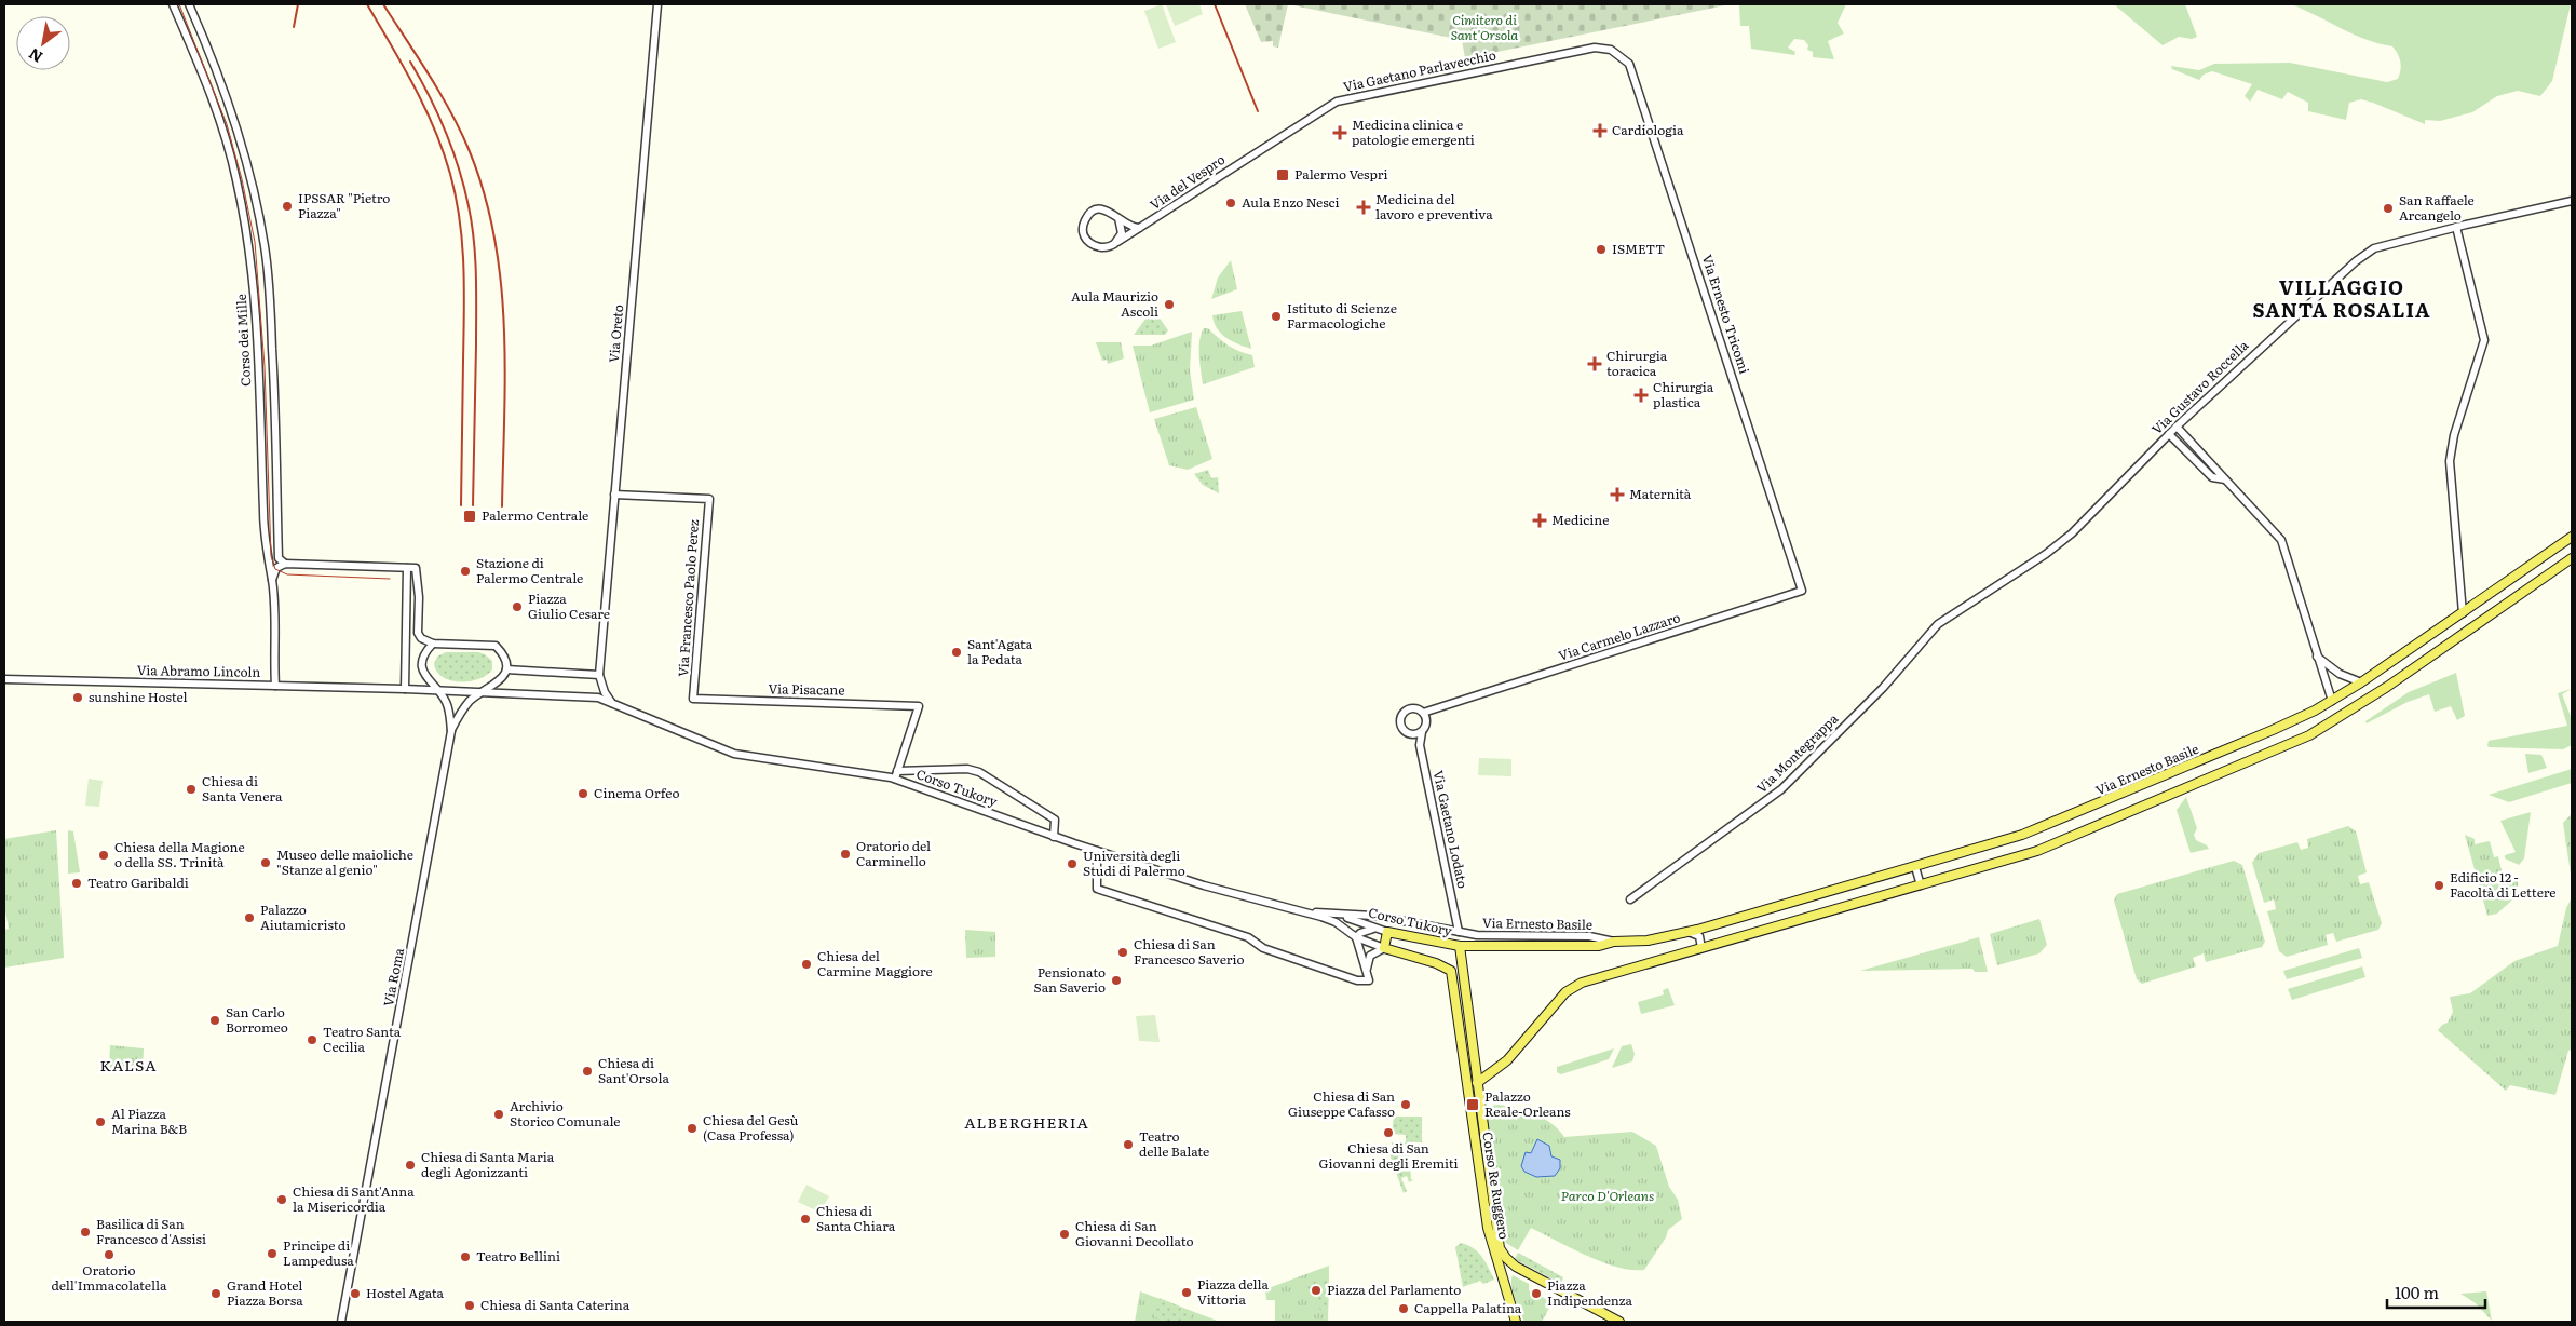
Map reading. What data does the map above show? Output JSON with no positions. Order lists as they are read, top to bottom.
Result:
{
  "streets": {
    "main road": ["Via Ernesto Basile", "Corso Tukory", "Corso Re Ruggero"],
    "street": [
      "Via Gaetano Parlavecchio",
      "Via del Vespro",
      "Via Ernesto Tricomi",
      "Via Oreto",
      "Corso dei Mille",
      "Via Gustavo Roccella",
      "Via Francesco Paolo Perez",
      "Via Carmelo Lazzaro",
      "Via Abramo Lincoln",
      "Via Pisacane",
      "Via Montegrappa",
      "Via Gaetano Lodato",
      "Via Roma"
    ]
  },
  "crossings": [
    ["Via Gaetano Parlavecchio", "Via del Vespro"],
    ["Via Gaetano Parlavecchio", "Via Ernesto Tricomi"],
    ["Via Ernesto Tricomi", "Via Carmelo Lazzaro"],
    ["Via Oreto", "Via Francesco Paolo Perez"],
    ["Corso dei Mille", "Via Abramo Lincoln"],
    ["Via Gustavo Roccella", "Via Montegrappa"],
    ["Via Francesco Paolo Perez", "Via Pisacane"],
    ["Via Carmelo Lazzaro", "Via Gaetano Lodato"],
    ["Via Abramo Lincoln", "Corso Tukory"],
    ["Via Pisacane", "Corso Tukory"],
    ["Via Ernesto Basile", "Corso Tukory"],
    ["Via Ernesto Basile", "Via Gaetano Lodato"],
    ["Corso Tukory", "Via Gaetano Lodato"],
    ["Corso Tukory", "Corso Re Ruggero"]
  ],
  "districts": ["VILLAGGIO SANTA ROSALIA", "KALSA", "ALBERGHERIA"],
  "parks": ["Cimitero di Sant'Orsola", "Parco D'Orleans"],
  "places": {
    "health": [
      "Cardiologia",
      "Medicina clinica e patologie emergenti",
      "Medicina del lavoro e preventiva",
      "Chirurgia toracica",
      "Chirurgia plastica",
      "Maternità",
      "Medicine"
    ],
    "transit": ["Palermo Vespri", "Palermo Centrale", "Palazzo Reale-Orleans"],
    "other": [
      "Aula Enzo Nesci",
      "IPSSAR \"Pietro Piazza\"",
      "San Raffaele Arcangelo",
      "ISMETT",
      "Aula Maurizio Ascoli",
      "Istituto di Scienze Farmacologiche",
      "Stazione di Palermo Centrale",
      "Piazza Giulio Cesare",
      "Sant'Agata la Pedata",
      "sunshine Hostel",
      "Chiesa di Santa Venera",
      "Cinema Orfeo",
      "Oratorio del Carminello",
      "Chiesa della Magione o della SS. Trinità",
      "Museo delle maioliche \"Stanze al genio\"",
      "Università degli Studi di Palermo",
      "Teatro Garibaldi",
      "Edificio 12 - Facoltà di Lettere",
      "Palazzo Aiutamicristo",
      "Chiesa di San Francesco Saverio",
      "Chiesa del Carmine Maggiore",
      "Pensionato San Saverio",
      "San Carlo Borromeo",
      "Teatro Santa Cecilia",
      "Chiesa di Sant'Orsola",
      "Chiesa di San Giuseppe Cafasso",
      "Archivio Storico Comunale",
      "Al Piazza Marina B&B",
      "Chiesa del Gesù (Casa Professa)",
      "Chiesa di San Giovanni degli Eremiti",
      "Teatro delle Balate",
      "Chiesa di Santa Maria degli Agonizzanti",
      "Chiesa di Sant'Anna la Misericordia",
      "Chiesa di Santa Chiara",
      "Basilica di San Francesco d'Assisi",
      "Chiesa di San Giovanni Decollato",
      "Principe di Lampedusa",
      "Oratorio dell'Immacolatella",
      "Teatro Bellini",
      "Piazza del Parlamento",
      "Piazza della Vittoria",
      "Grand Hotel Piazza Borsa",
      "Hostel Agata",
      "Piazza Indipendenza",
      "Chiesa di Santa Caterina",
      "Cappella Palatina"
    ]
  },
  "scale_bar": "100 m",
  "north": "bottom left"
}
